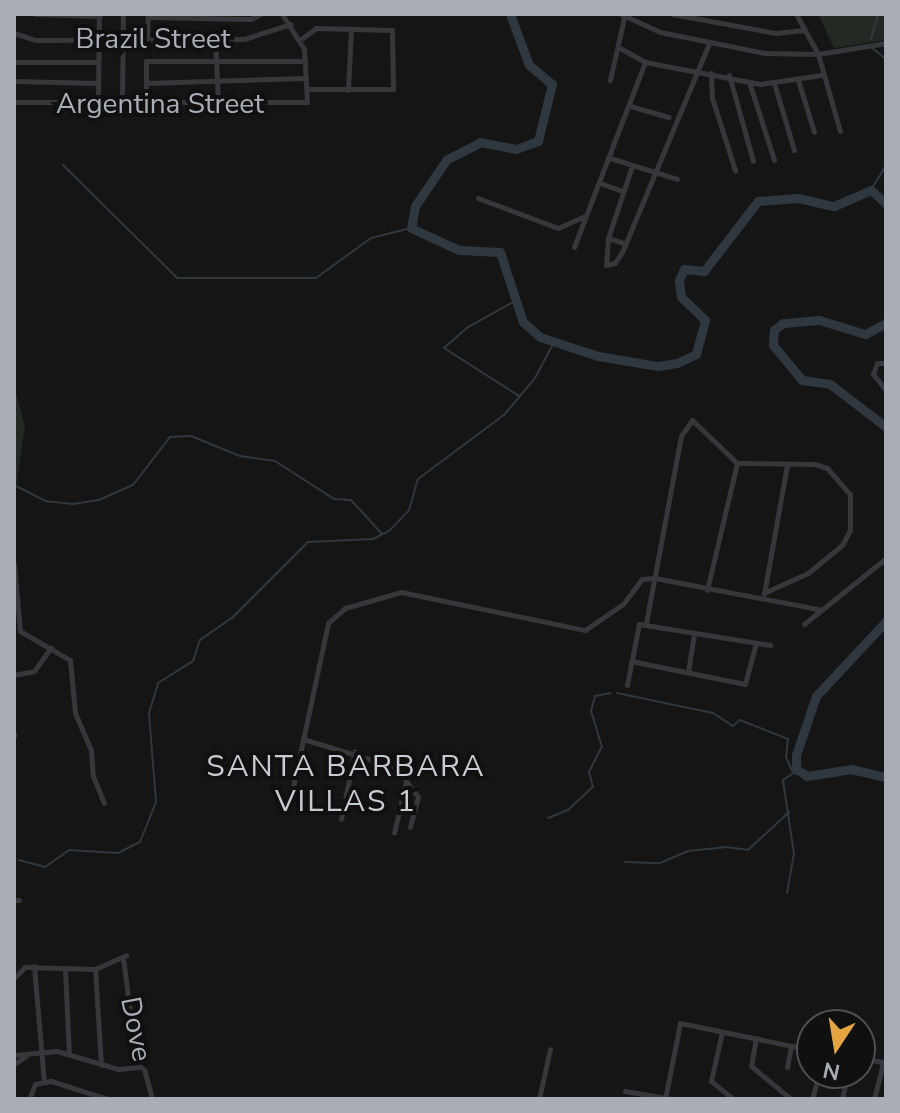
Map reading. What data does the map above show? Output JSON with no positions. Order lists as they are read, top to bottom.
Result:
{
  "streets": {
    "street": ["Brazil Street", "Argentina Street", "Dove"]
  },
  "districts": ["SANTA BARBARA VILLAS 1"],
  "north": "bottom"
}
